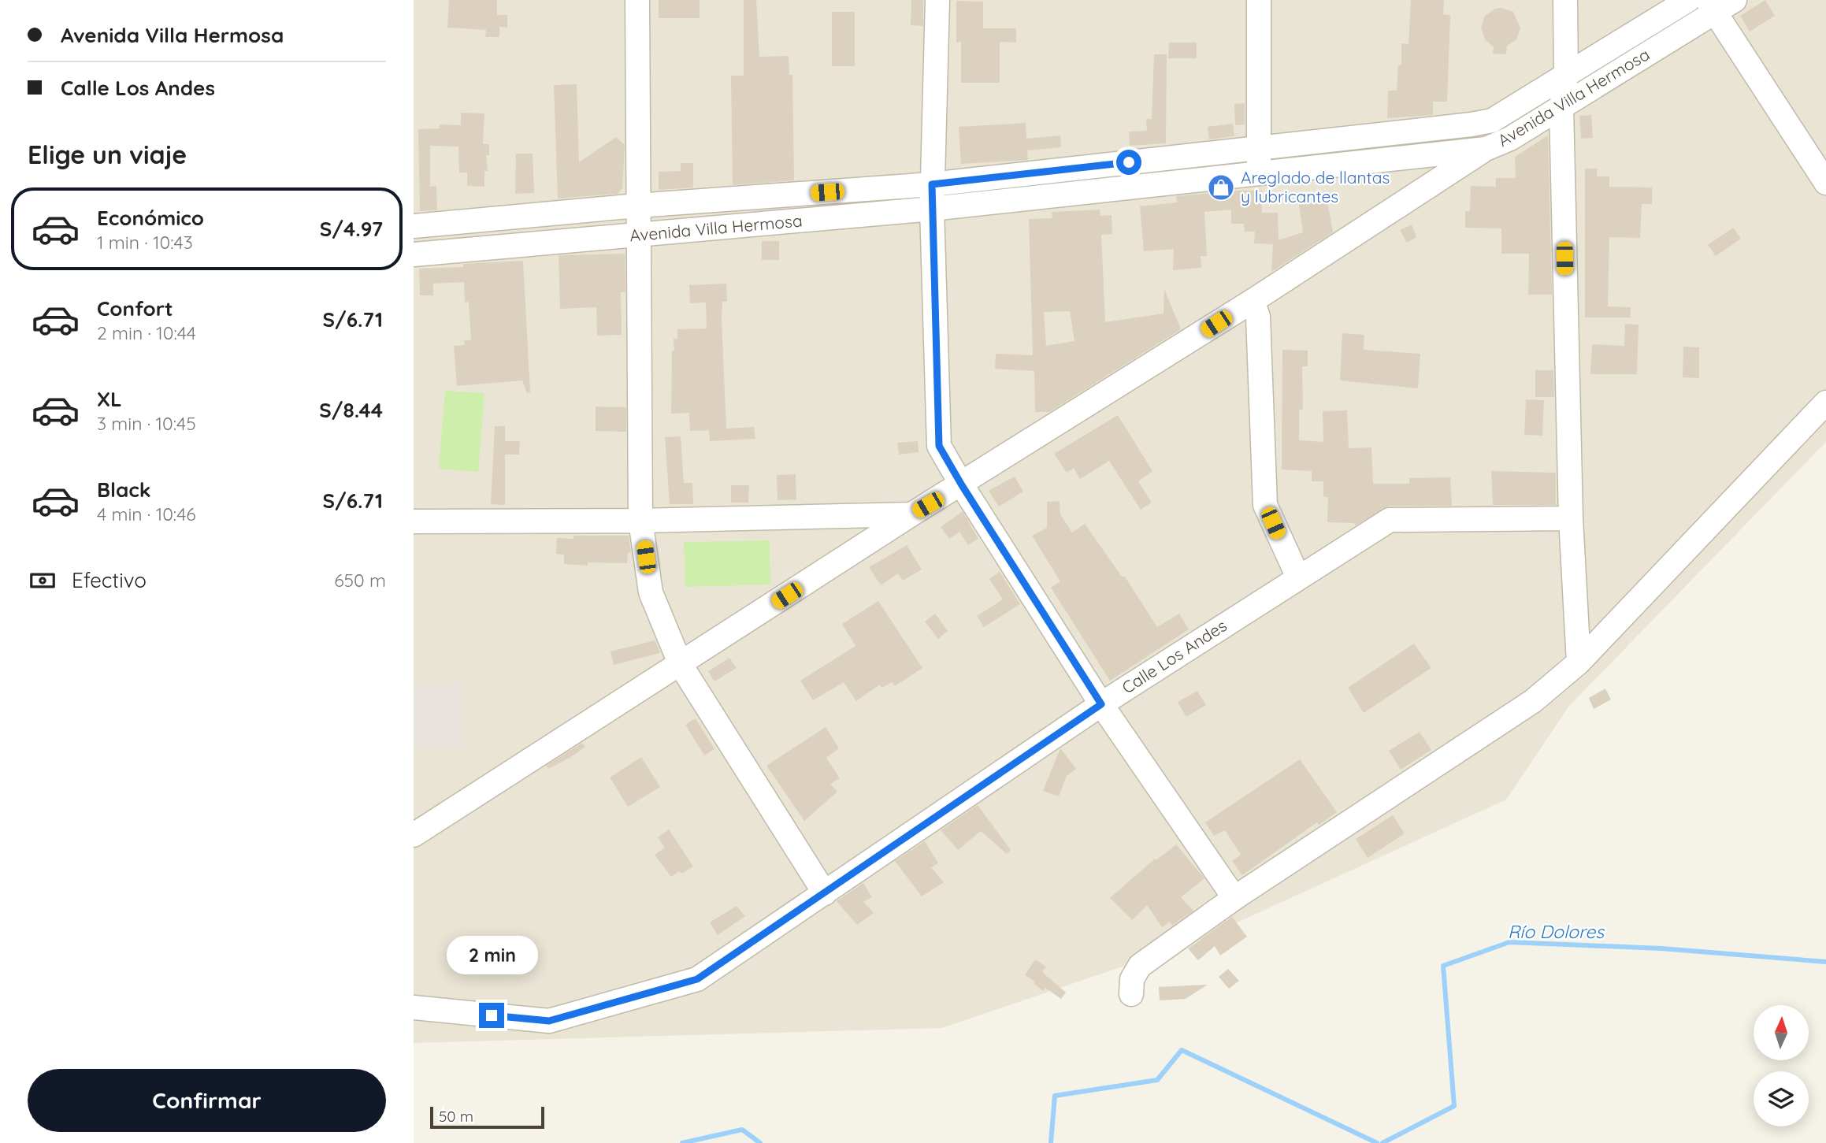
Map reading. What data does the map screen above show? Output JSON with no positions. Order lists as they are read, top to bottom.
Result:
{
  "streets": {
    "street": ["Avenida Villa Hermosa", "Calle Los Andes"]
  },
  "water": ["Río Dolores"],
  "places": {
    "shop": ["Areglado de llantas y lubricantes"]
  },
  "scale_bar": "50 m",
  "north": "top",
  "page": {
    "banner": ["Avenida Villa Hermosa", "Calle Los Andes"],
    "heading": "Elige un viaje",
    "list": [
      {
        "name": "Económico",
        "note": "1 min · 10:43",
        "value": "S/4.97"
      },
      {
        "name": "Confort",
        "note": "2 min · 10:44",
        "value": "S/6.71"
      },
      {
        "name": "XL",
        "note": "3 min · 10:45",
        "value": "S/8.44"
      },
      {
        "name": "Black",
        "note": "4 min · 10:46",
        "value": "S/6.71"
      }
    ],
    "pay": ["Efectivo", "650 m"],
    "bubble": "2 min",
    "buttons": "Confirmar",
    "scale": "50 m"
  }
}
